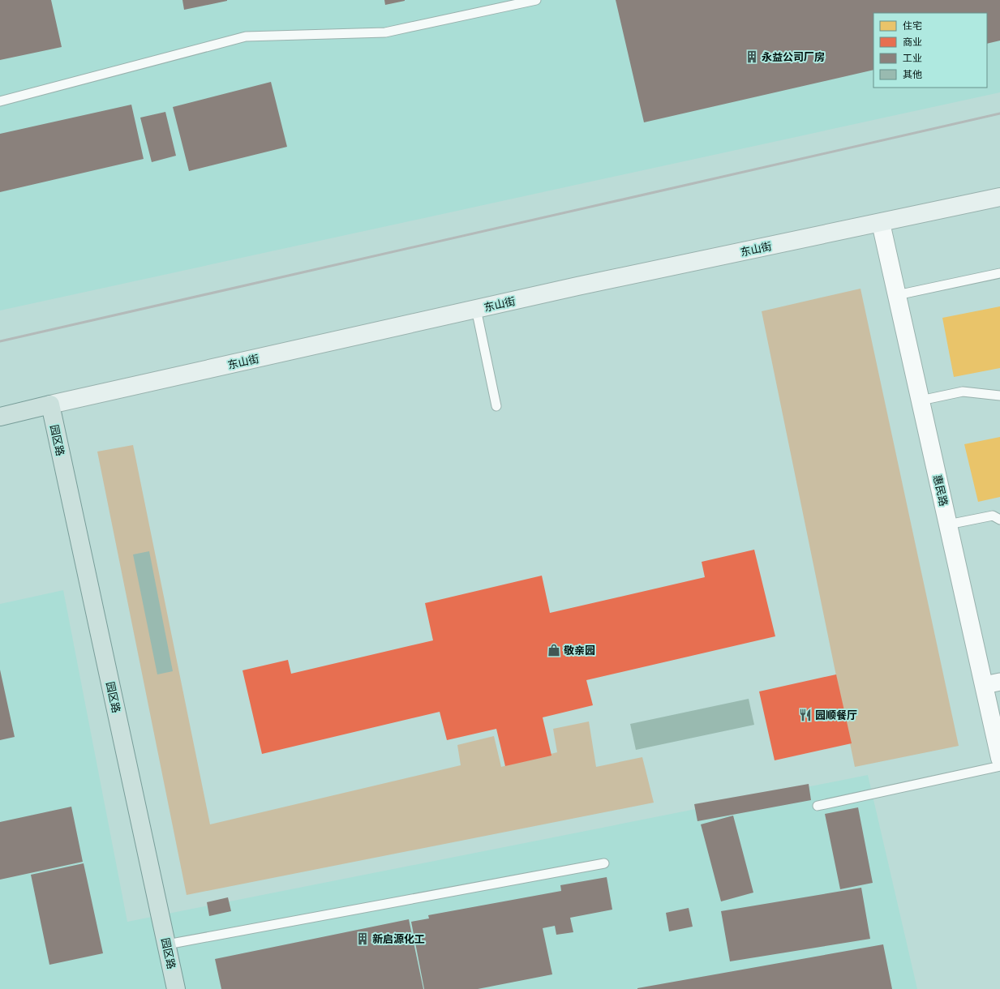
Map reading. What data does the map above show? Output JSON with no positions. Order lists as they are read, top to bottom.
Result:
{
  "streets": {
    "highway": ["东山街", "园区路"],
    "street": ["惠民路"]
  },
  "crossings": [
    ["东山街", "园区路"],
    ["东山街", "惠民路"]
  ],
  "places": {
    "building": ["永益公司厂房", "新启源化工"],
    "shop": ["敬亲园"],
    "restaurant": ["园顺餐厅"]
  },
  "legend": [
    "住宅",
    "商业",
    "工业",
    "其他"
  ]
}
